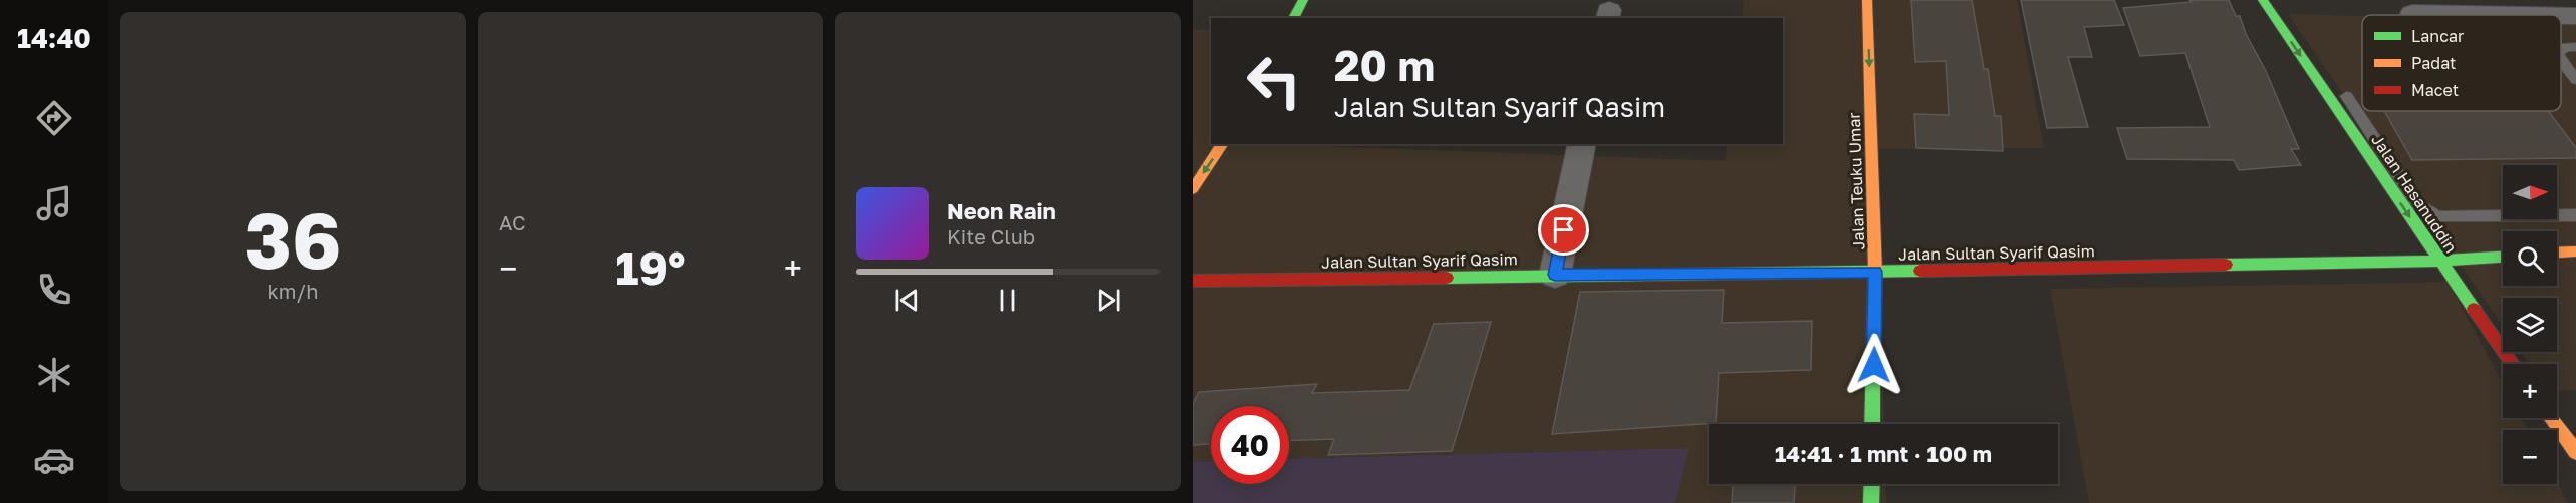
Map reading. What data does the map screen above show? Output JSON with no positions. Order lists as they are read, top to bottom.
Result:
{
  "streets": {
    "street": ["Jalan Teuku Umar", "Jalan Hasanuddin", "Jalan Sultan Syarif Qasim"]
  },
  "crossings": [
    ["Jalan Teuku Umar", "Jalan Sultan Syarif Qasim"],
    ["Jalan Hasanuddin", "Jalan Sultan Syarif Qasim"]
  ],
  "one_way": ["Jalan Teuku Umar", "Jalan Hasanuddin"],
  "legend": ["Lancar", "Padat", "Macet"],
  "north": "right",
  "page": {
    "tabs": "14:40",
    "tile": [
      ["36", "km/h"],
      "AC"
    ],
    "turn": ["20 m", "Jalan Sultan Syarif Qasim"],
    "map_buttons": ["+", "−"],
    "song": ["Neon Rain", "Kite Club"],
    "heat": ["−", "19°", "+"],
    "limit": "40",
    "trip": "14:41 · 1 mnt · 100 m"
  }
}
